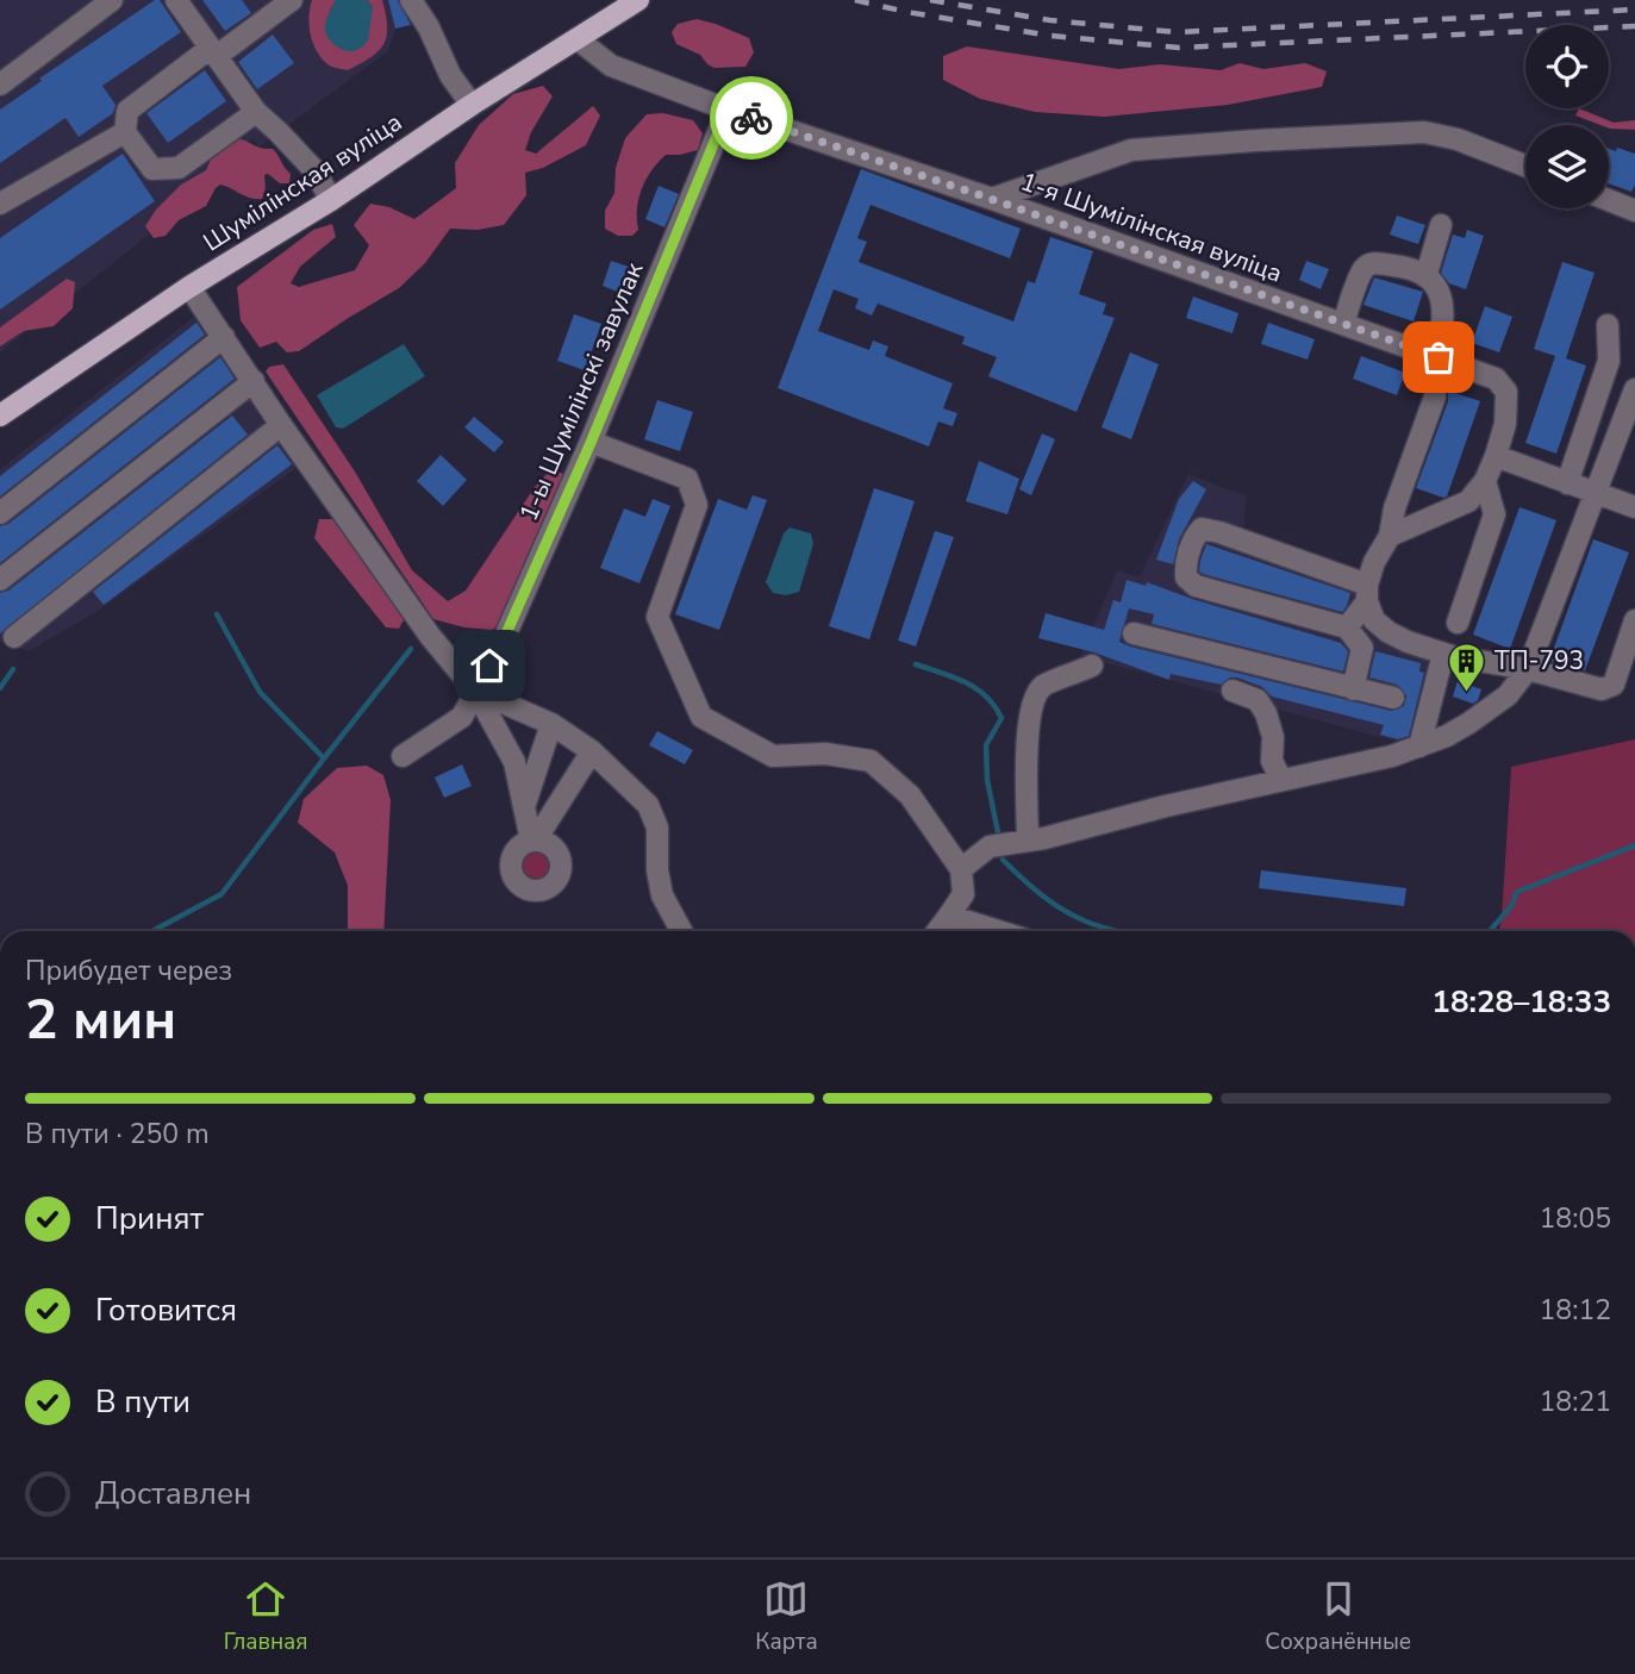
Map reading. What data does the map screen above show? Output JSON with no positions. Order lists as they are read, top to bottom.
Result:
{
  "streets": {
    "main road": ["Шумілінская вуліца"],
    "street": ["1-я Шумілінская вуліца", "1-ы Шумілінскі завулак"]
  },
  "crossings": [
    ["Шумілінская вуліца", "1-я Шумілінская вуліца"],
    ["1-я Шумілінская вуліца", "1-ы Шумілінскі завулак"]
  ],
  "places": {
    "building": ["ТП-793"]
  },
  "page": {
    "heading": ["2 мин", "Прибудет через", "18:28–18:33"],
    "bar": "В пути · 250 m",
    "list": [
      ["Принят", "18:05"],
      ["Готовится", "18:12"],
      ["В пути", "18:21"],
      "Доставлен"
    ],
    "tabs": ["Главная", "Карта", "Сохранённые"]
  }
}
